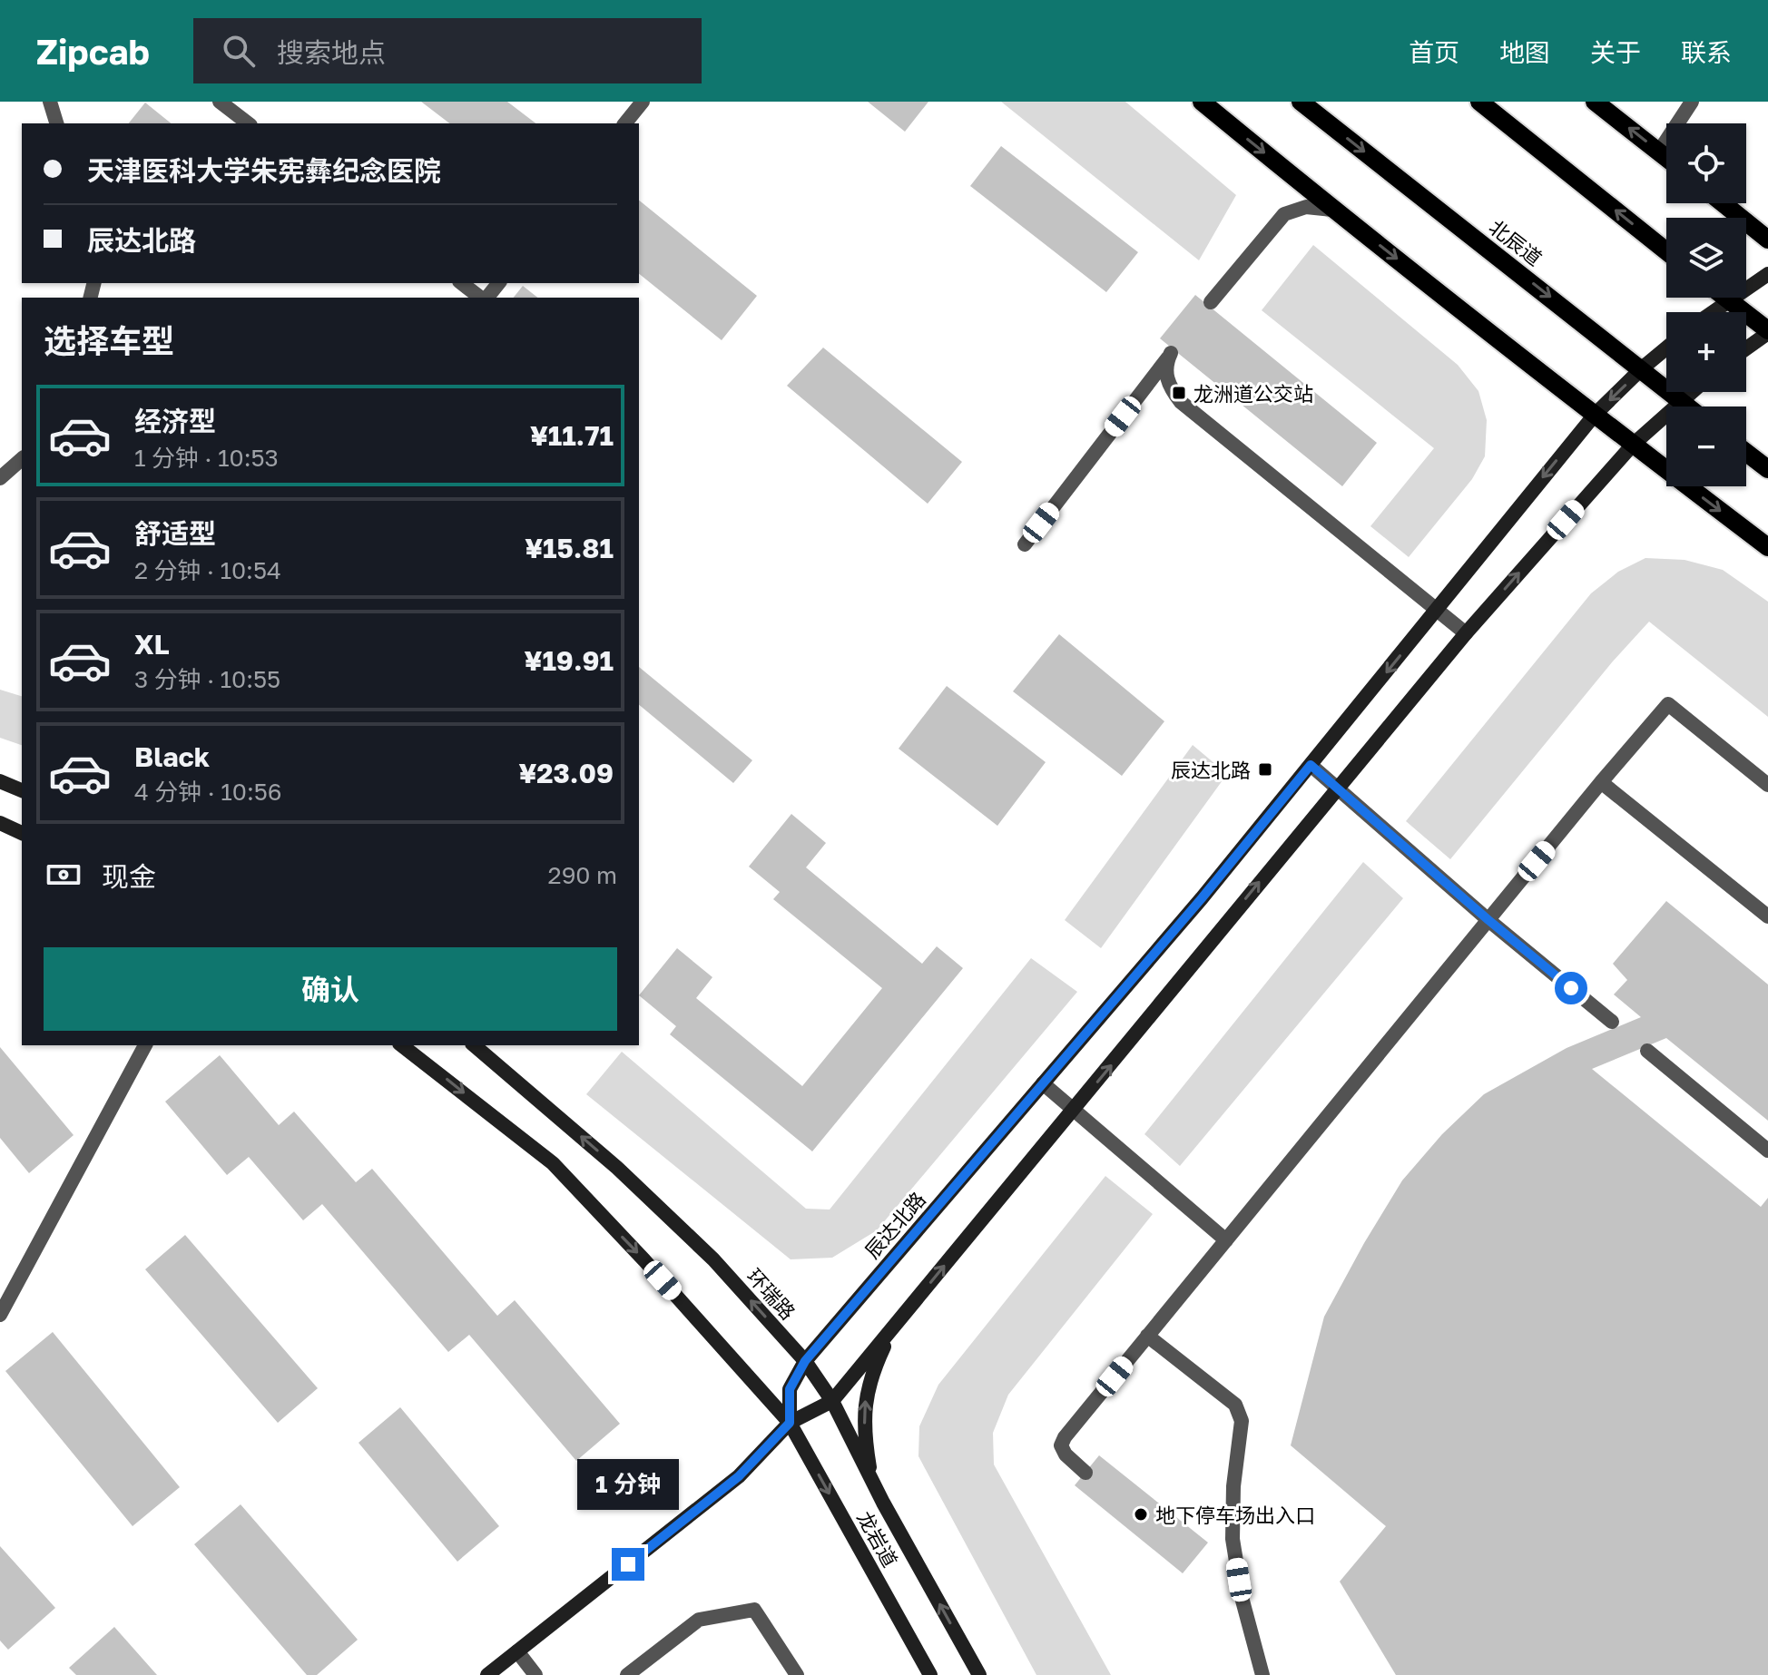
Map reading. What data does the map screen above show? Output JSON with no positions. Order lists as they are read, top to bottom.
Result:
{
  "streets": {
    "main road": ["北辰道"],
    "street": ["辰达北路", "环瑞路", "龙岩道"]
  },
  "crossings": [
    ["北辰道", "辰达北路"],
    ["辰达北路", "环瑞路"],
    ["辰达北路", "龙岩道"]
  ],
  "one_way": ["龙岩道"],
  "places": {
    "transit": ["龙洲道公交站", "辰达北路"],
    "other": ["地下停车场出入口"]
  },
  "page": {
    "header": "Zipcab",
    "search": "搜索地点",
    "nav": [
      "首页",
      "地图",
      "关于",
      "联系"
    ],
    "map_buttons": ["+", "−"],
    "banner": ["天津医科大学朱宪彝纪念医院", "辰达北路"],
    "heading": "选择车型",
    "list": [
      {
        "name": "经济型",
        "note": "1 分钟 · 10:53",
        "value": "¥11.71"
      },
      {
        "name": "舒适型",
        "note": "2 分钟 · 10:54",
        "value": "¥15.81"
      },
      {
        "name": "XL",
        "note": "3 分钟 · 10:55",
        "value": "¥19.91"
      },
      {
        "name": "Black",
        "note": "4 分钟 · 10:56",
        "value": "¥23.09"
      }
    ],
    "pay": ["现金", "290 m"],
    "buttons": "确认",
    "bubble": "1 分钟"
  }
}
